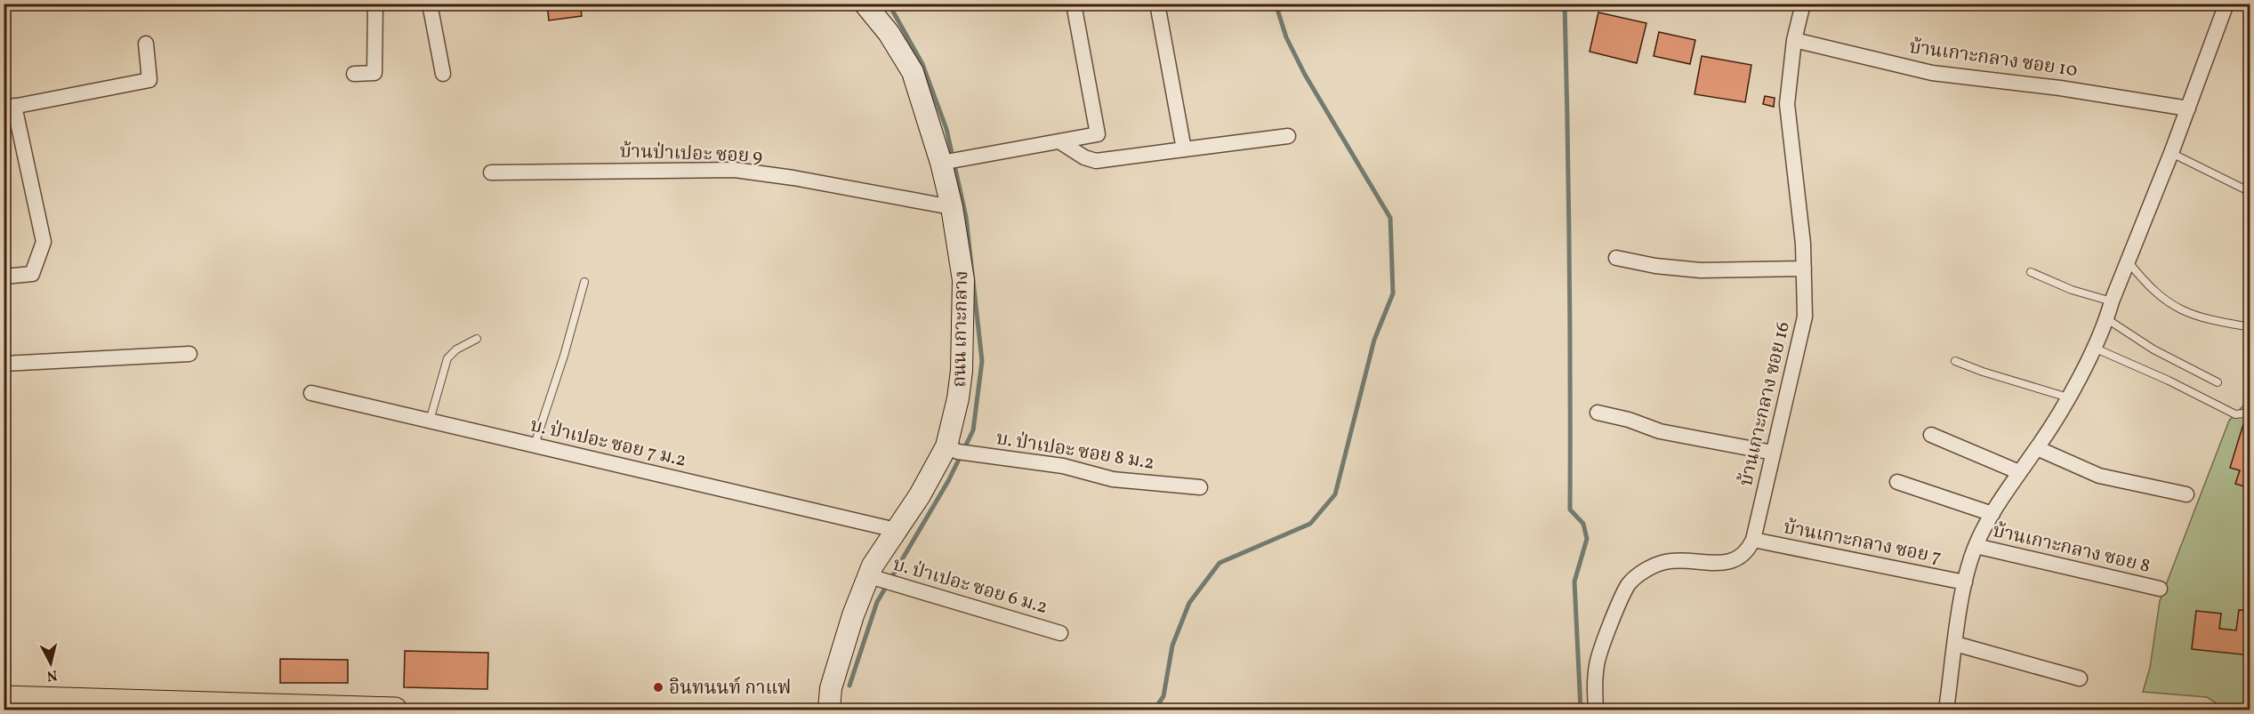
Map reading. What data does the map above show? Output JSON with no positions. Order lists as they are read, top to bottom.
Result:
{
  "streets": {
    "street": [
      "บ้านเกาะกลาง ซอย 10",
      "บ้านป่าเปอะ ซอย 9",
      "ถนน เกาะกลาง",
      "บ้านเกาะกลาง ซอย 16",
      "บ. ป่าเปอะ ซอย 7 ม.2",
      "บ. ป่าเปอะ ซอย 8 ม.2",
      "บ้านเกาะกลาง ซอย 7",
      "บ้านเกาะกลาง ซอย 8",
      "บ. ป่าเปอะ ซอย 6 ม.2"
    ]
  },
  "crossings": [
    ["บ้านเกาะกลาง ซอย 10", "บ้านเกาะกลาง ซอย 16"],
    ["บ้านป่าเปอะ ซอย 9", "ถนน เกาะกลาง"],
    ["ถนน เกาะกลาง", "บ. ป่าเปอะ ซอย 7 ม.2"],
    ["ถนน เกาะกลาง", "บ. ป่าเปอะ ซอย 8 ม.2"],
    ["ถนน เกาะกลาง", "บ. ป่าเปอะ ซอย 6 ม.2"],
    ["บ้านเกาะกลาง ซอย 16", "บ้านเกาะกลาง ซอย 7"]
  ],
  "places": ["อินทนนท์ กาแฟ"],
  "north": "bottom"
}
